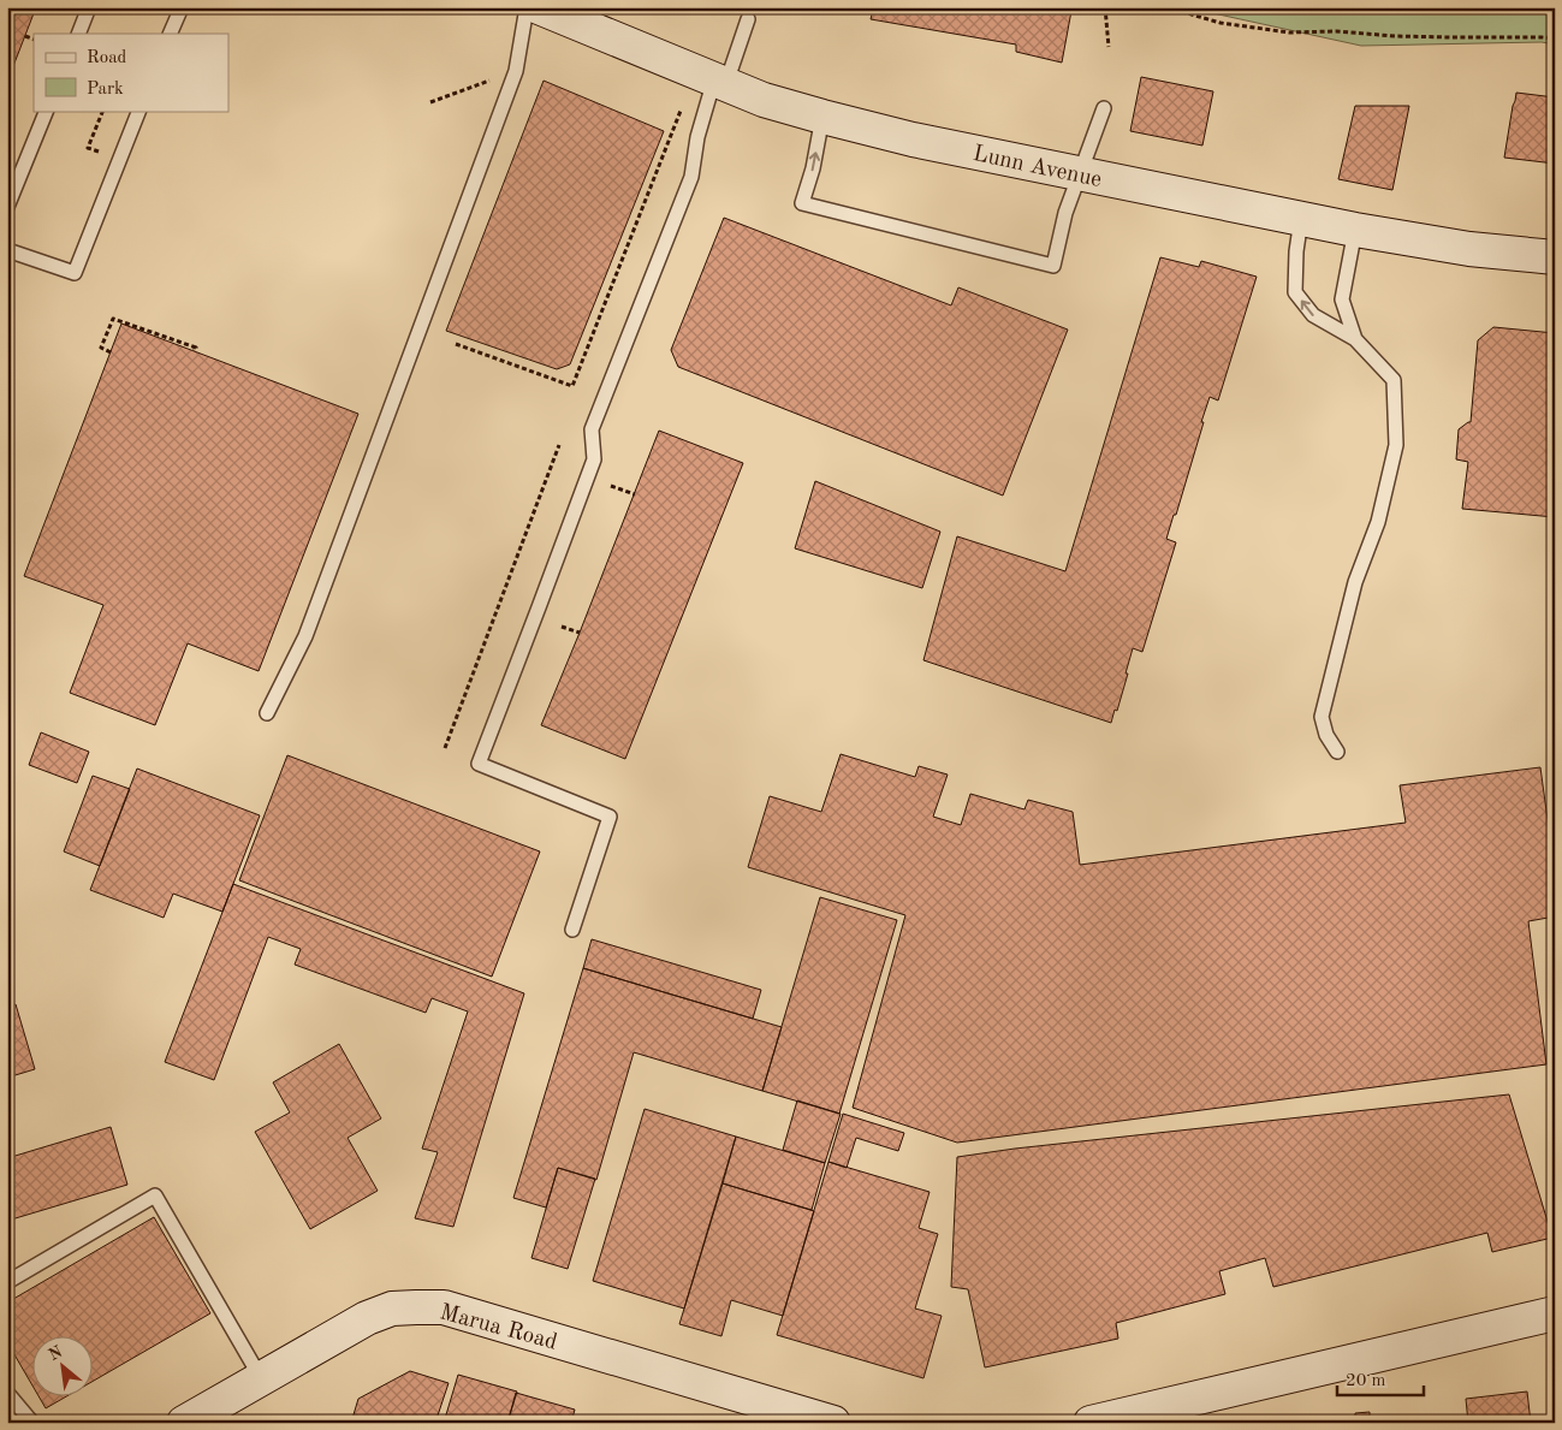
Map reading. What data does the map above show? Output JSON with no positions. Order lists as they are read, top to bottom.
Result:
{
  "streets": {
    "street": ["Lunn Avenue", "Marua Road"]
  },
  "legend": ["Road", "Park"],
  "scale_bar": "20 m",
  "north": "top left"
}
